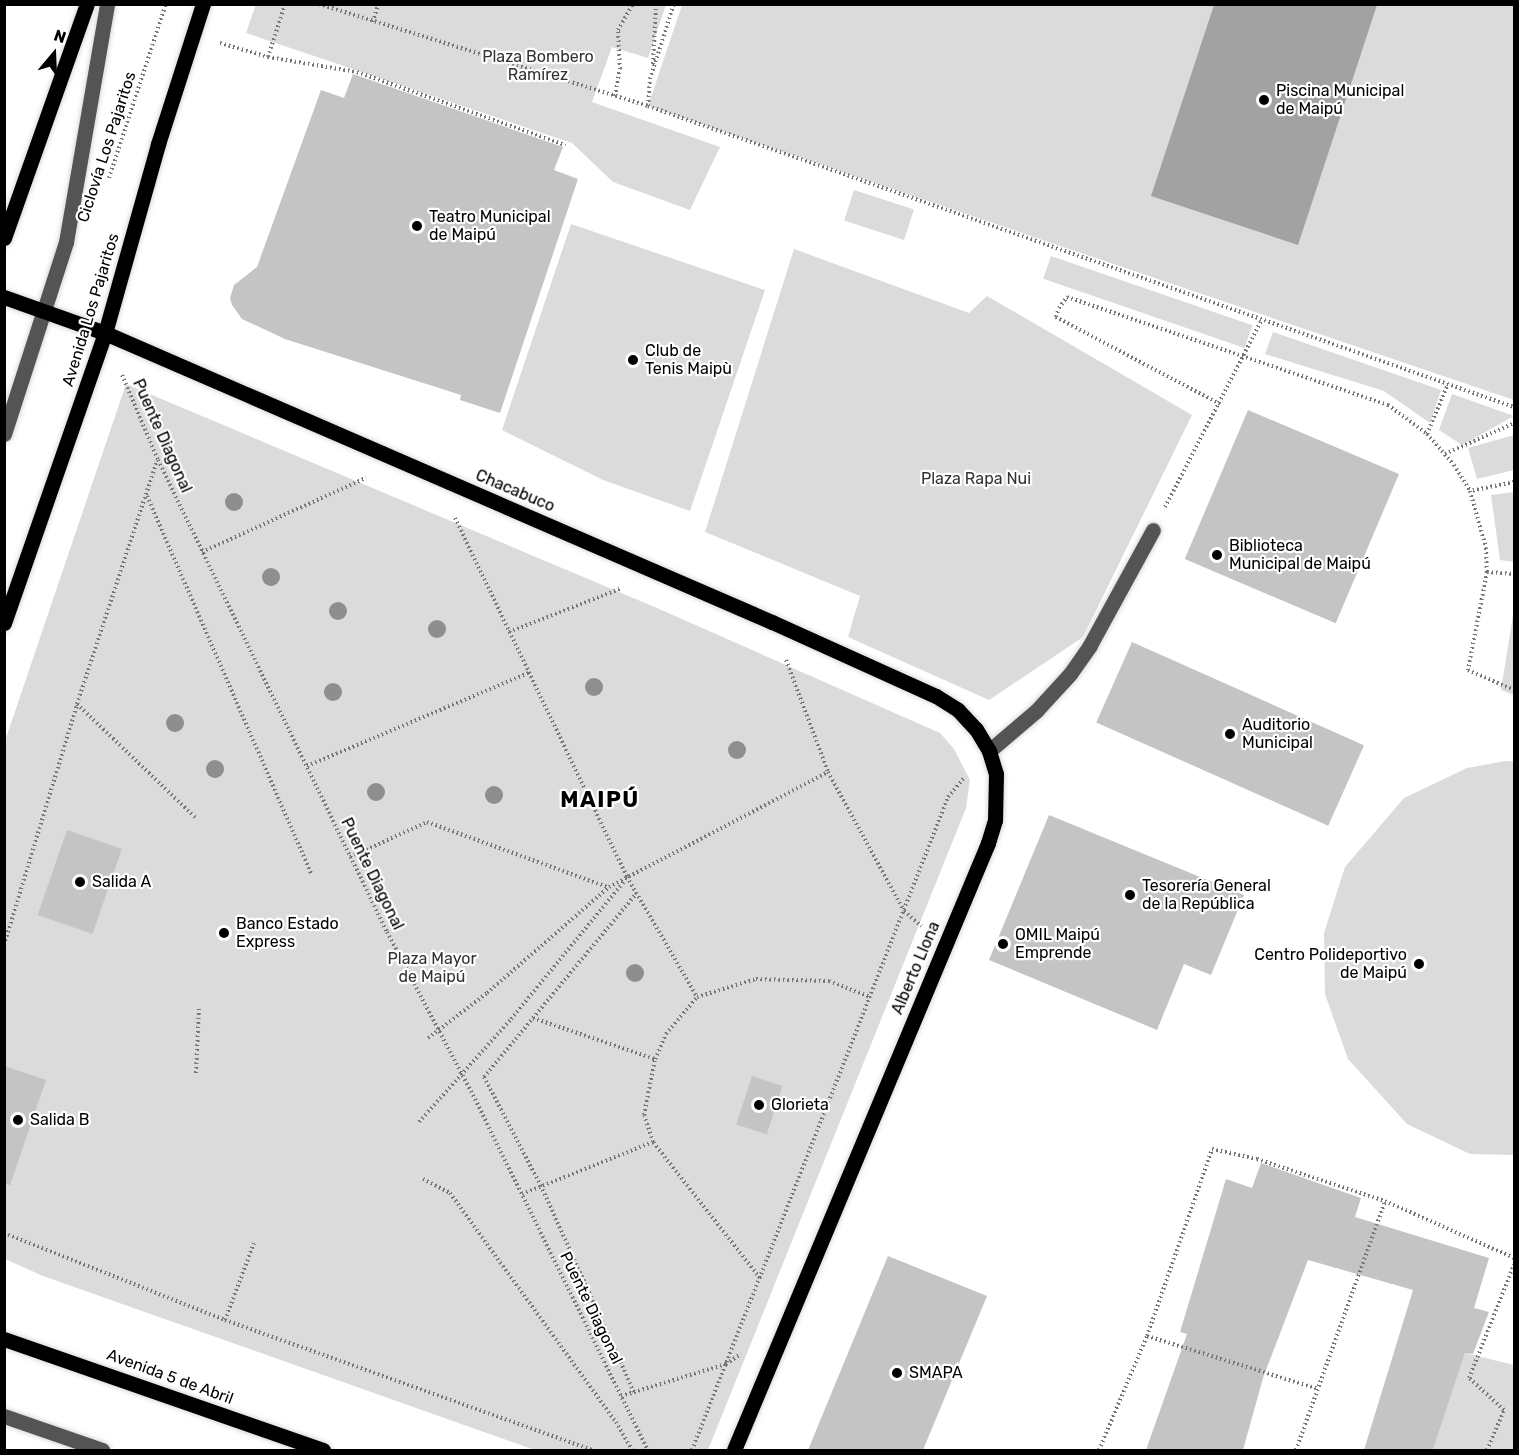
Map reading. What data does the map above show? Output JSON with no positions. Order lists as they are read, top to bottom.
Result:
{
  "streets": {
    "main road": [
      "Avenida Los Pajaritos",
      "Chacabuco",
      "Alberto Llona",
      "Avenida 5 de Abril"
    ],
    "path": ["Ciclovía Los Pajaritos", "Puente Diagonal"]
  },
  "crossings": [
    ["Avenida Los Pajaritos", "Puente Diagonal"],
    ["Avenida Los Pajaritos", "Chacabuco"],
    ["Puente Diagonal", "Chacabuco"],
    ["Chacabuco", "Alberto Llona"]
  ],
  "districts": ["MAIPÚ"],
  "parks": ["Plaza Bombero Ramírez", "Plaza Rapa Nui", "Plaza Mayor de Maipú"],
  "places": [
    "Piscina Municipal de Maipú",
    "Teatro Municipal de Maipú",
    "Club de Tenis Maipù",
    "Biblioteca Municipal de Maipú",
    "Auditorio Municipal",
    "Salida A",
    "Tesorería General de la República",
    "Banco Estado Express",
    "OMIL Maipú Emprende",
    "Centro Polideportivo de Maipú",
    "Glorieta",
    "Salida B",
    "SMAPA"
  ],
  "north": "top"
}
